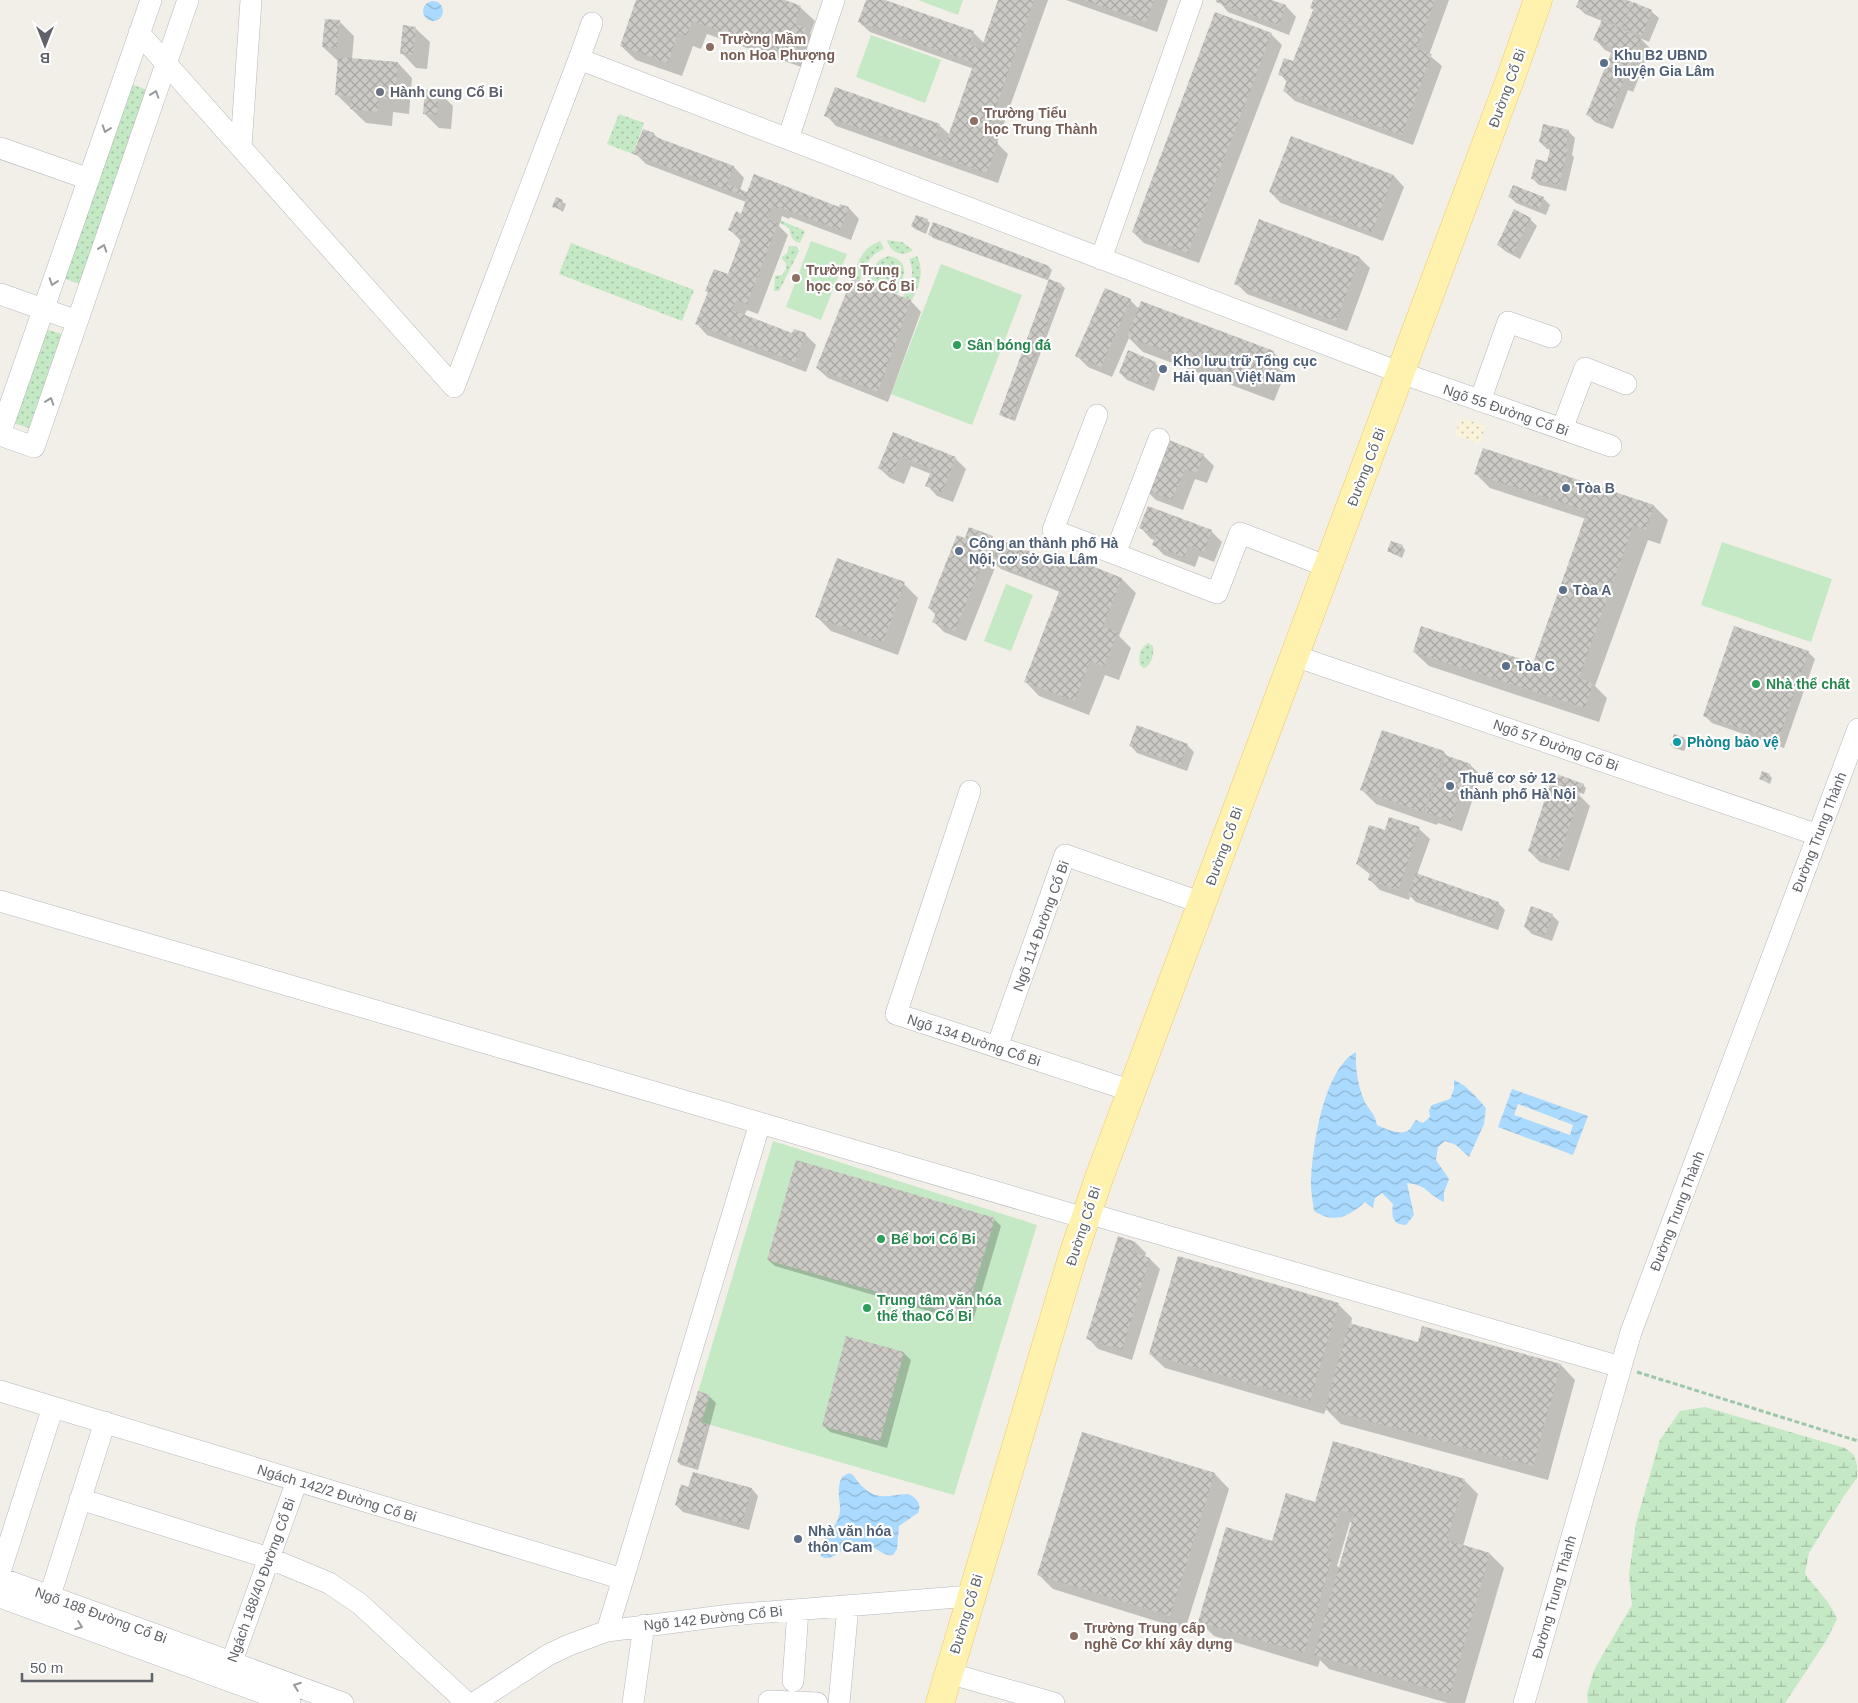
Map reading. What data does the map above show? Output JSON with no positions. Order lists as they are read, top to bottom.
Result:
{
  "streets": {
    "main road": ["Đường Cổ Bi"],
    "street": [
      "Ngõ 55 Đường Cổ Bi",
      "Ngõ 57 Đường Cổ Bi",
      "Đường Trung Thành",
      "Ngõ 114 Đường Cổ Bi",
      "Ngõ 134 Đường Cổ Bi",
      "Ngách 142/2 Đường Cổ Bi",
      "Ngách 188/40 Đường Cổ Bi",
      "Ngõ 188 Đường Cổ Bi",
      "Ngõ 142 Đường Cổ Bi"
    ]
  },
  "crossings": [
    ["Đường Cổ Bi", "Ngõ 55 Đường Cổ Bi"],
    ["Đường Cổ Bi", "Ngõ 57 Đường Cổ Bi"],
    ["Đường Cổ Bi", "Ngõ 114 Đường Cổ Bi"],
    ["Đường Cổ Bi", "Ngõ 134 Đường Cổ Bi"],
    ["Đường Cổ Bi", "Ngõ 142 Đường Cổ Bi"],
    ["Ngõ 57 Đường Cổ Bi", "Đường Trung Thành"],
    ["Ngõ 114 Đường Cổ Bi", "Ngõ 134 Đường Cổ Bi"],
    ["Ngách 142/2 Đường Cổ Bi", "Ngách 188/40 Đường Cổ Bi"],
    ["Ngách 188/40 Đường Cổ Bi", "Ngõ 188 Đường Cổ Bi"]
  ],
  "places": [
    "Trường Mầm non Hoa Phượng",
    "Khu B2 UBND huyện Gia Lâm",
    "Hành cung Cổ Bi",
    "Trường Tiểu học Trung Thành",
    "Trường Trung học cơ sở Cổ Bi",
    "Sân bóng đá",
    "Kho lưu trữ Tổng cục Hải quan Việt Nam",
    "Tòa B",
    "Công an thành phố Hà Nội, cơ sở Gia Lâm",
    "Tòa A",
    "Tòa C",
    "Nhà thể chất",
    "Phòng bảo vệ",
    "Thuế cơ sở 12 thành phố Hà Nội",
    "Bể bơi Cổ Bi",
    "Trung tâm văn hóa thể thao Cổ Bi",
    "Nhà văn hóa thôn Cam",
    "Trường Trung cấp nghề Cơ khí xây dựng"
  ],
  "scale_bar": "50 m",
  "north": "bottom"
}
